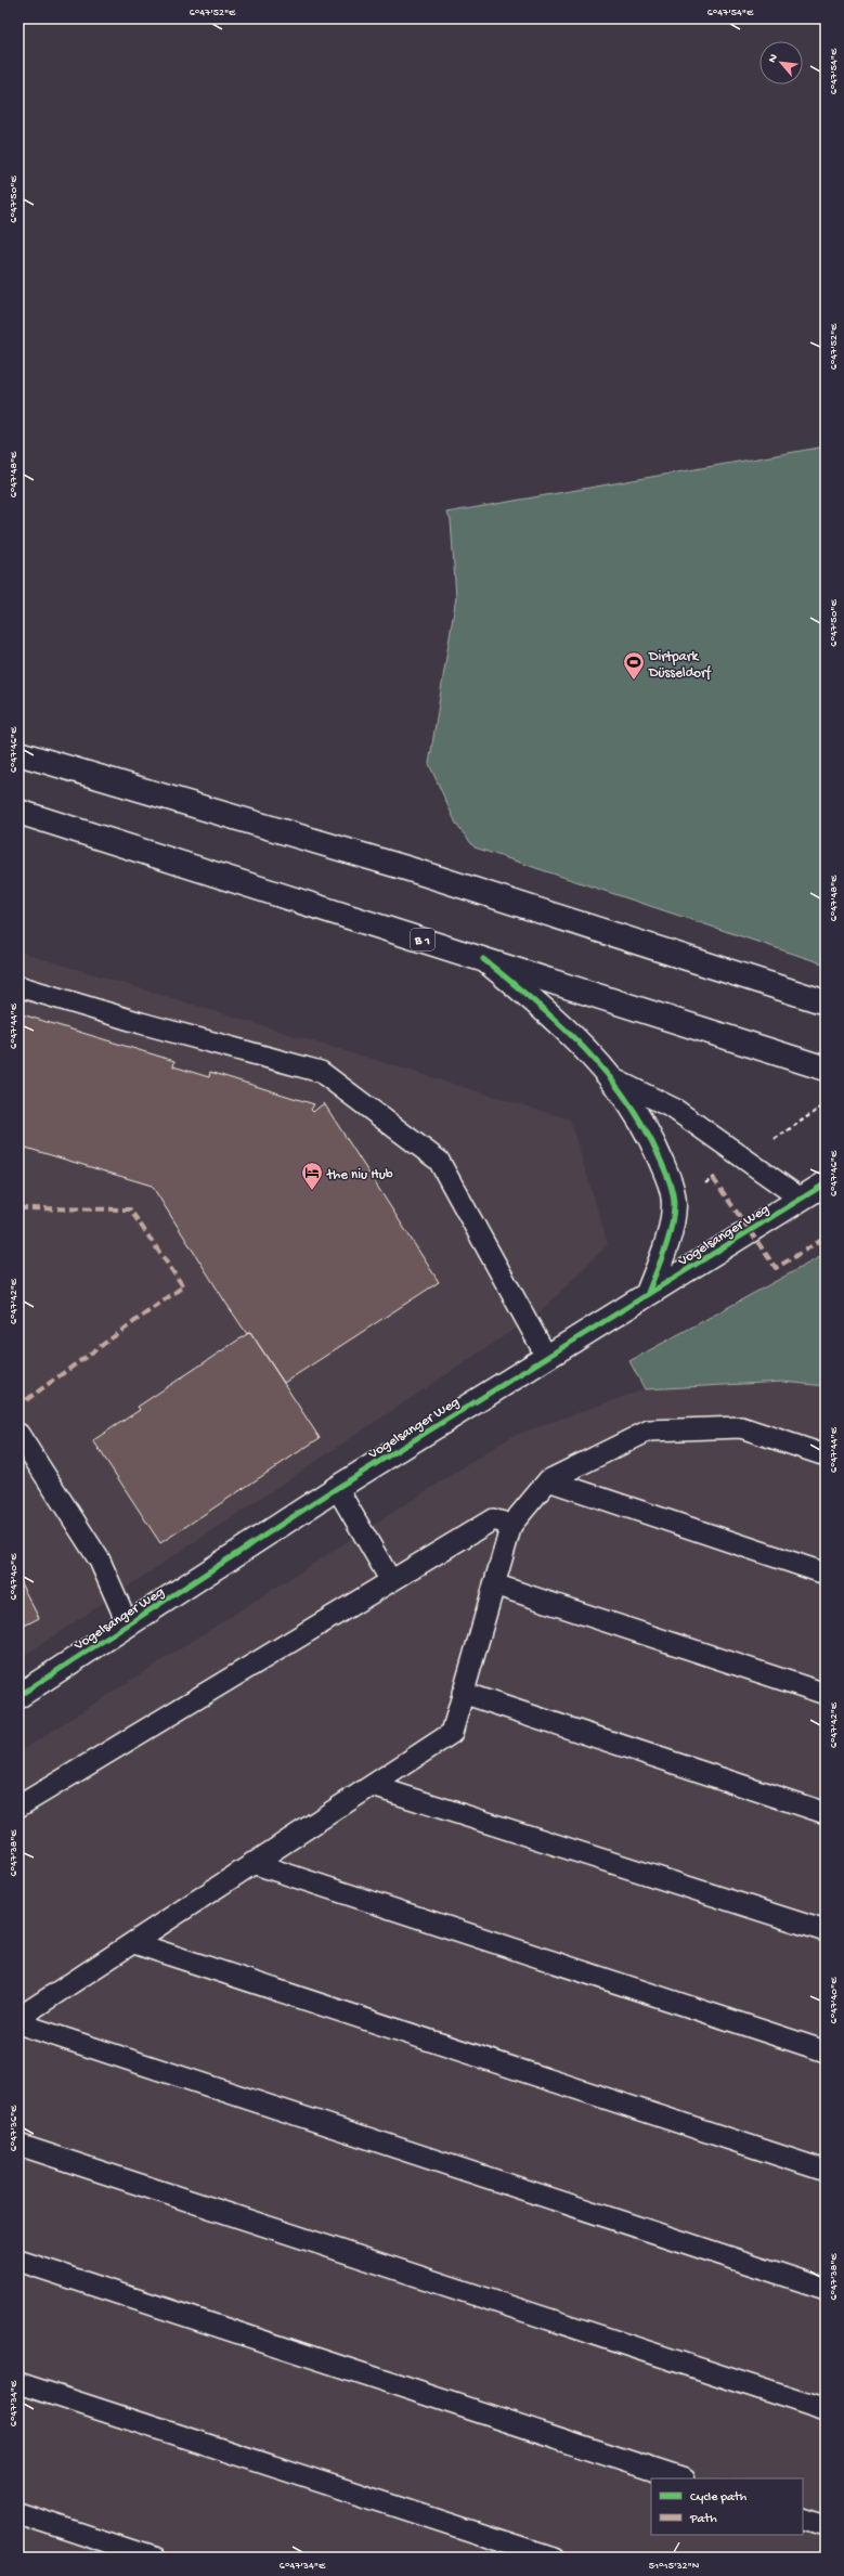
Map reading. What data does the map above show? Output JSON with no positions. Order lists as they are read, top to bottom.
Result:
{
  "streets": {
    "main road": ["B 1", "Vogelsanger Weg"]
  },
  "places": {
    "sports": ["Dirtpark Düsseldorf"],
    "hotel": ["the niu Hub"]
  },
  "legend": ["Cycle path", "Path"],
  "north": "top left",
  "coordinates": [
    "6°47'52\"E",
    "6°47'54\"E",
    "6°47'50\"E",
    "6°47'48\"E",
    "6°47'46\"E",
    "6°47'44\"E",
    "6°47'42\"E",
    "6°47'40\"E",
    "6°47'38\"E",
    "6°47'36\"E",
    "6°47'34\"E",
    "51°15'32\"N"
  ]
}
